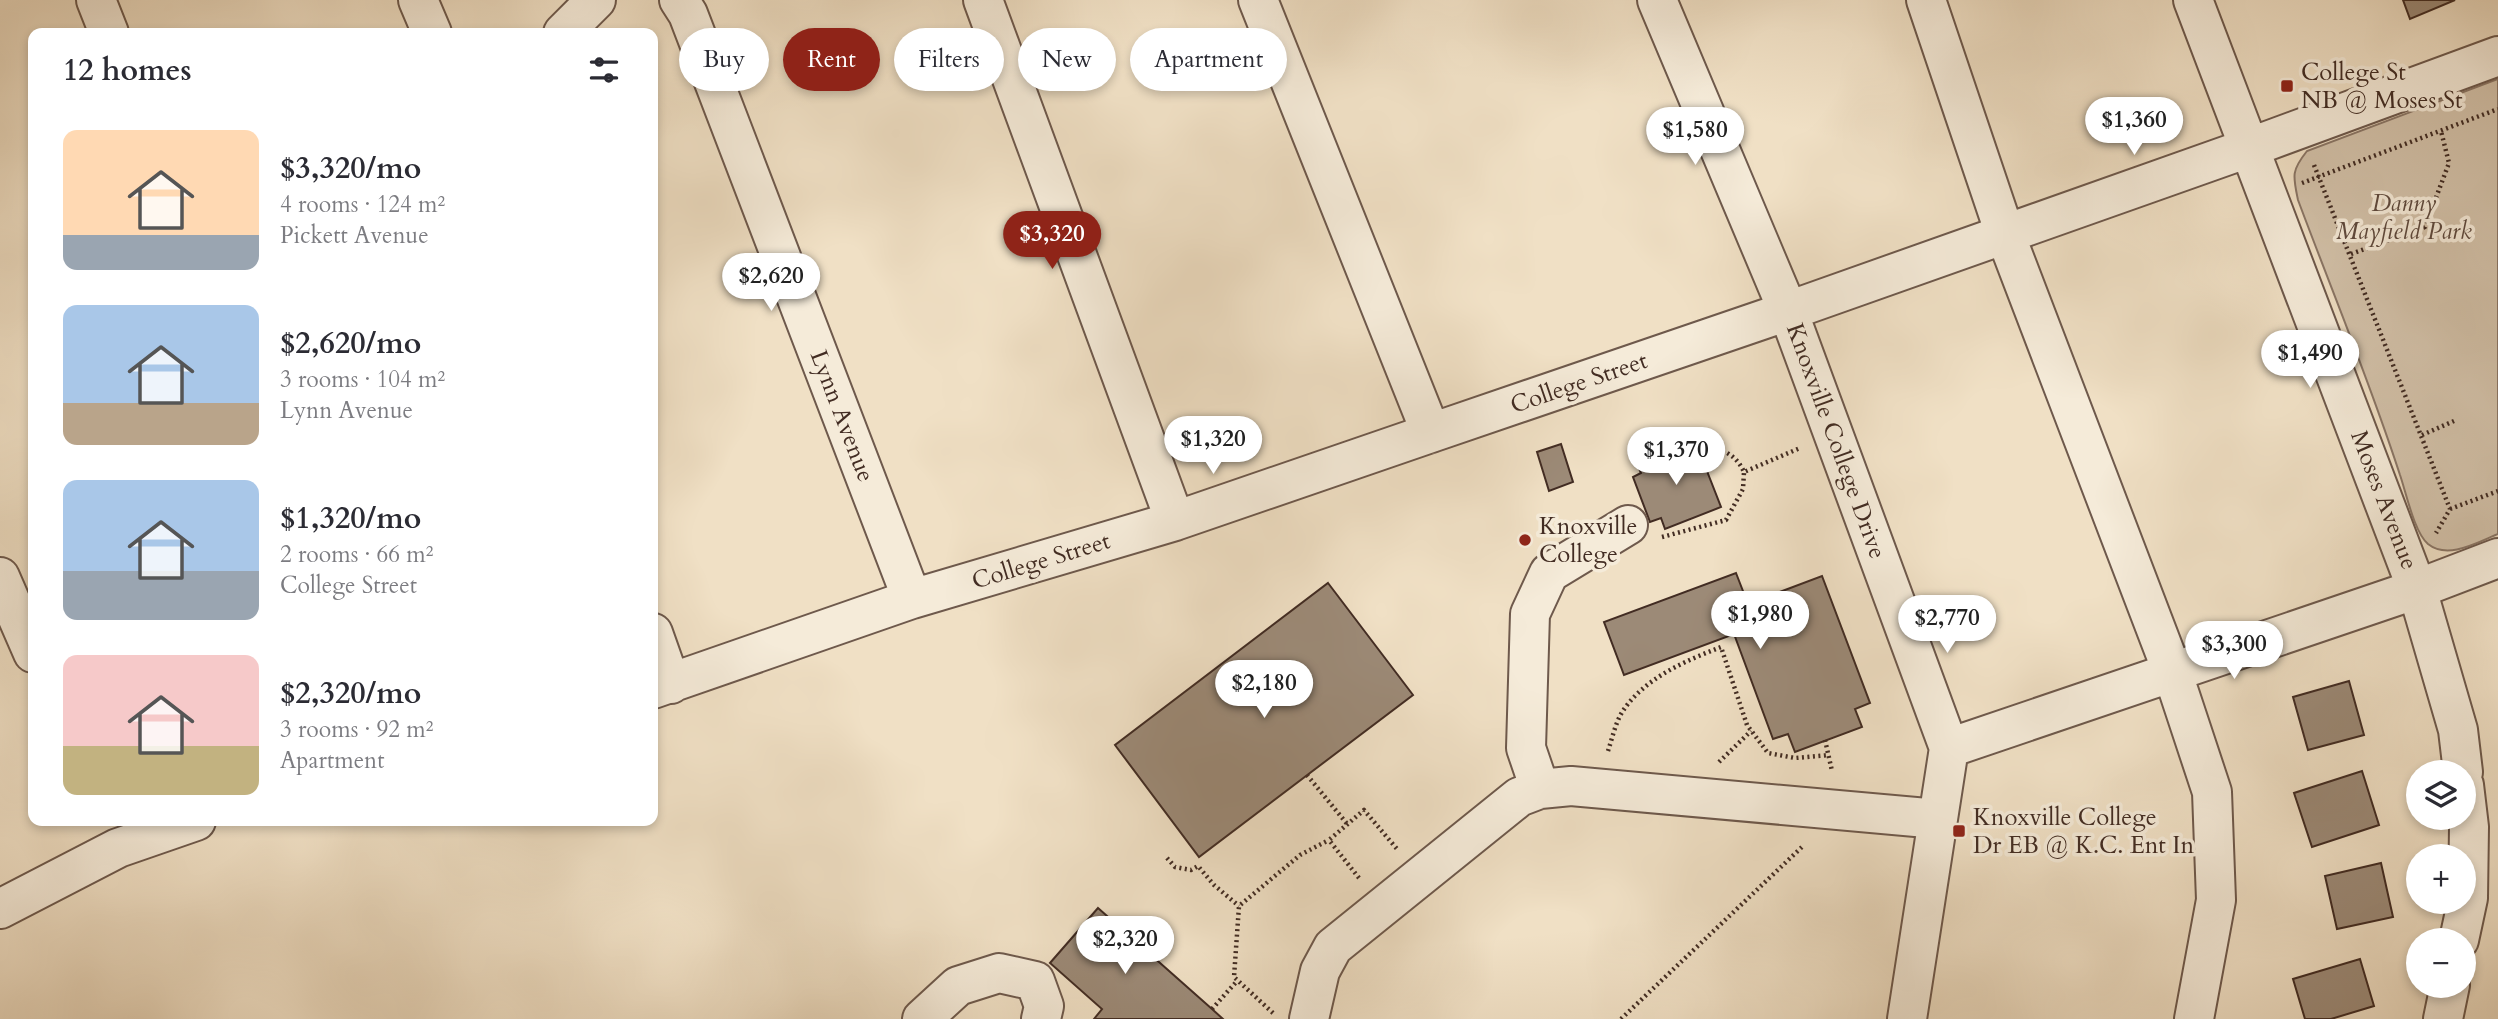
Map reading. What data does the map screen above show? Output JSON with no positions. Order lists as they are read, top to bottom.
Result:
{
  "streets": {
    "street": [
      "College Street",
      "Lynn Avenue",
      "Knoxville College Drive",
      "Moses Avenue"
    ]
  },
  "crossings": [
    ["College Street", "Lynn Avenue"],
    ["College Street", "Knoxville College Drive"],
    ["College Street", "Moses Avenue"]
  ],
  "parks": ["Danny Mayfield Park"],
  "places": {
    "transit": ["College St NB @ Moses St", "Knoxville College Dr EB @ K.C. Ent In"],
    "other": ["Knoxville College"]
  },
  "page": {
    "chip": [
      "Buy",
      "Rent",
      "Filters",
      "New",
      "Apartment"
    ],
    "heading": "12 homes",
    "price": [
      "$1,360",
      "$1,580",
      "$3,320",
      "$2,620",
      "$1,490",
      "$1,320",
      "$1,370",
      "$1,980",
      "$2,770",
      "$3,300",
      "$2,180",
      "$2,320"
    ],
    "list": [
      {
        "name": "$3,320/mo",
        "note": "4 rooms · 124 m² · Pickett Avenue"
      },
      {
        "name": "$2,620/mo",
        "note": "3 rooms · 104 m² · Lynn Avenue"
      },
      {
        "name": "$1,320/mo",
        "note": "2 rooms · 66 m² · College Street"
      },
      {
        "name": "$2,320/mo",
        "note": "3 rooms · 92 m² · Apartment"
      }
    ],
    "map_buttons": ["+", "−"]
  }
}
